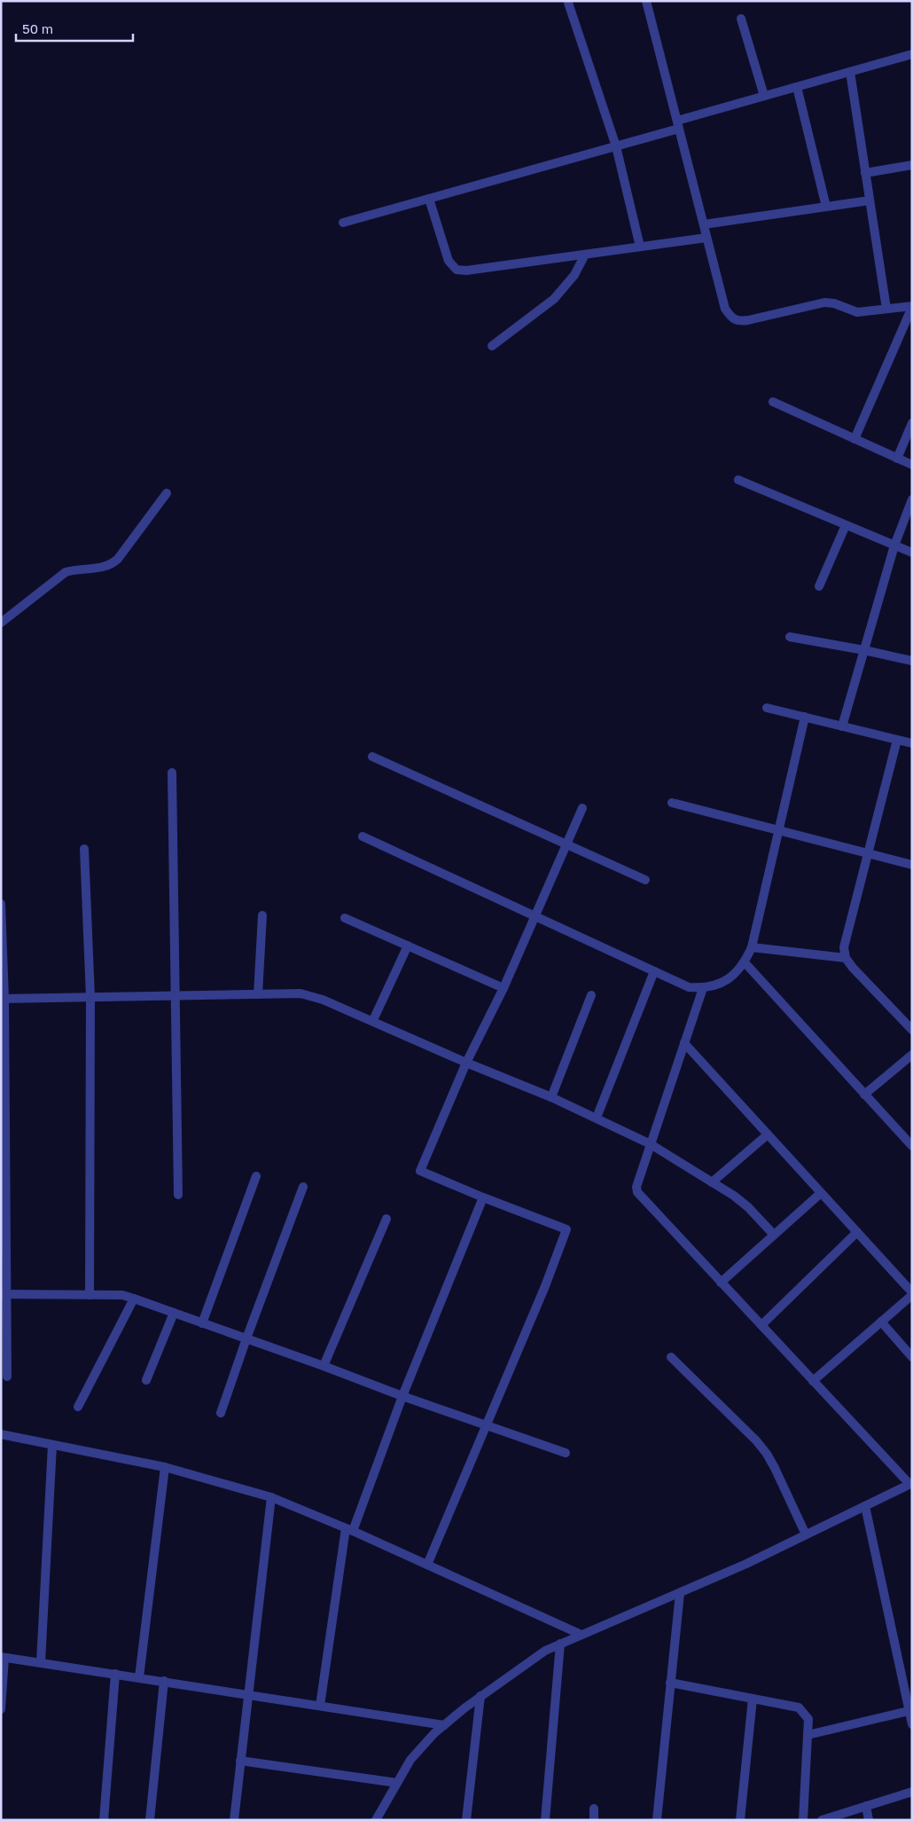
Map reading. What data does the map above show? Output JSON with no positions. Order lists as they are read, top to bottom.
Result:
{
  "scale_bar": "50 m"
}
